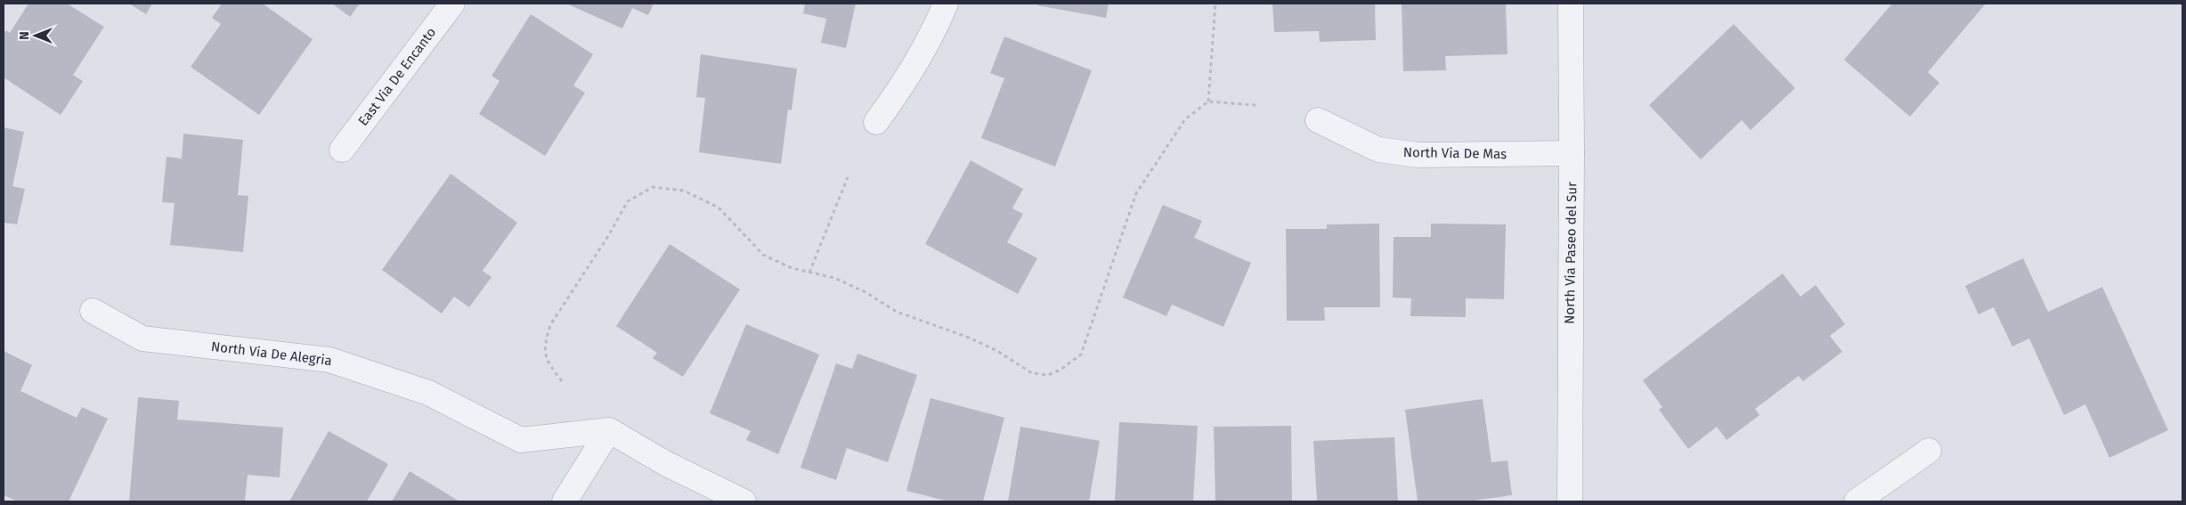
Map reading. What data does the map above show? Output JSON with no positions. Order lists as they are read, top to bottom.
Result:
{
  "streets": {
    "street": [
      "East Via De Encanto",
      "North Via De Mas",
      "North Via Paseo del Sur",
      "North Via De Alegria"
    ]
  },
  "crossings": [
    ["North Via De Mas", "North Via Paseo del Sur"]
  ],
  "north": "left"
}
